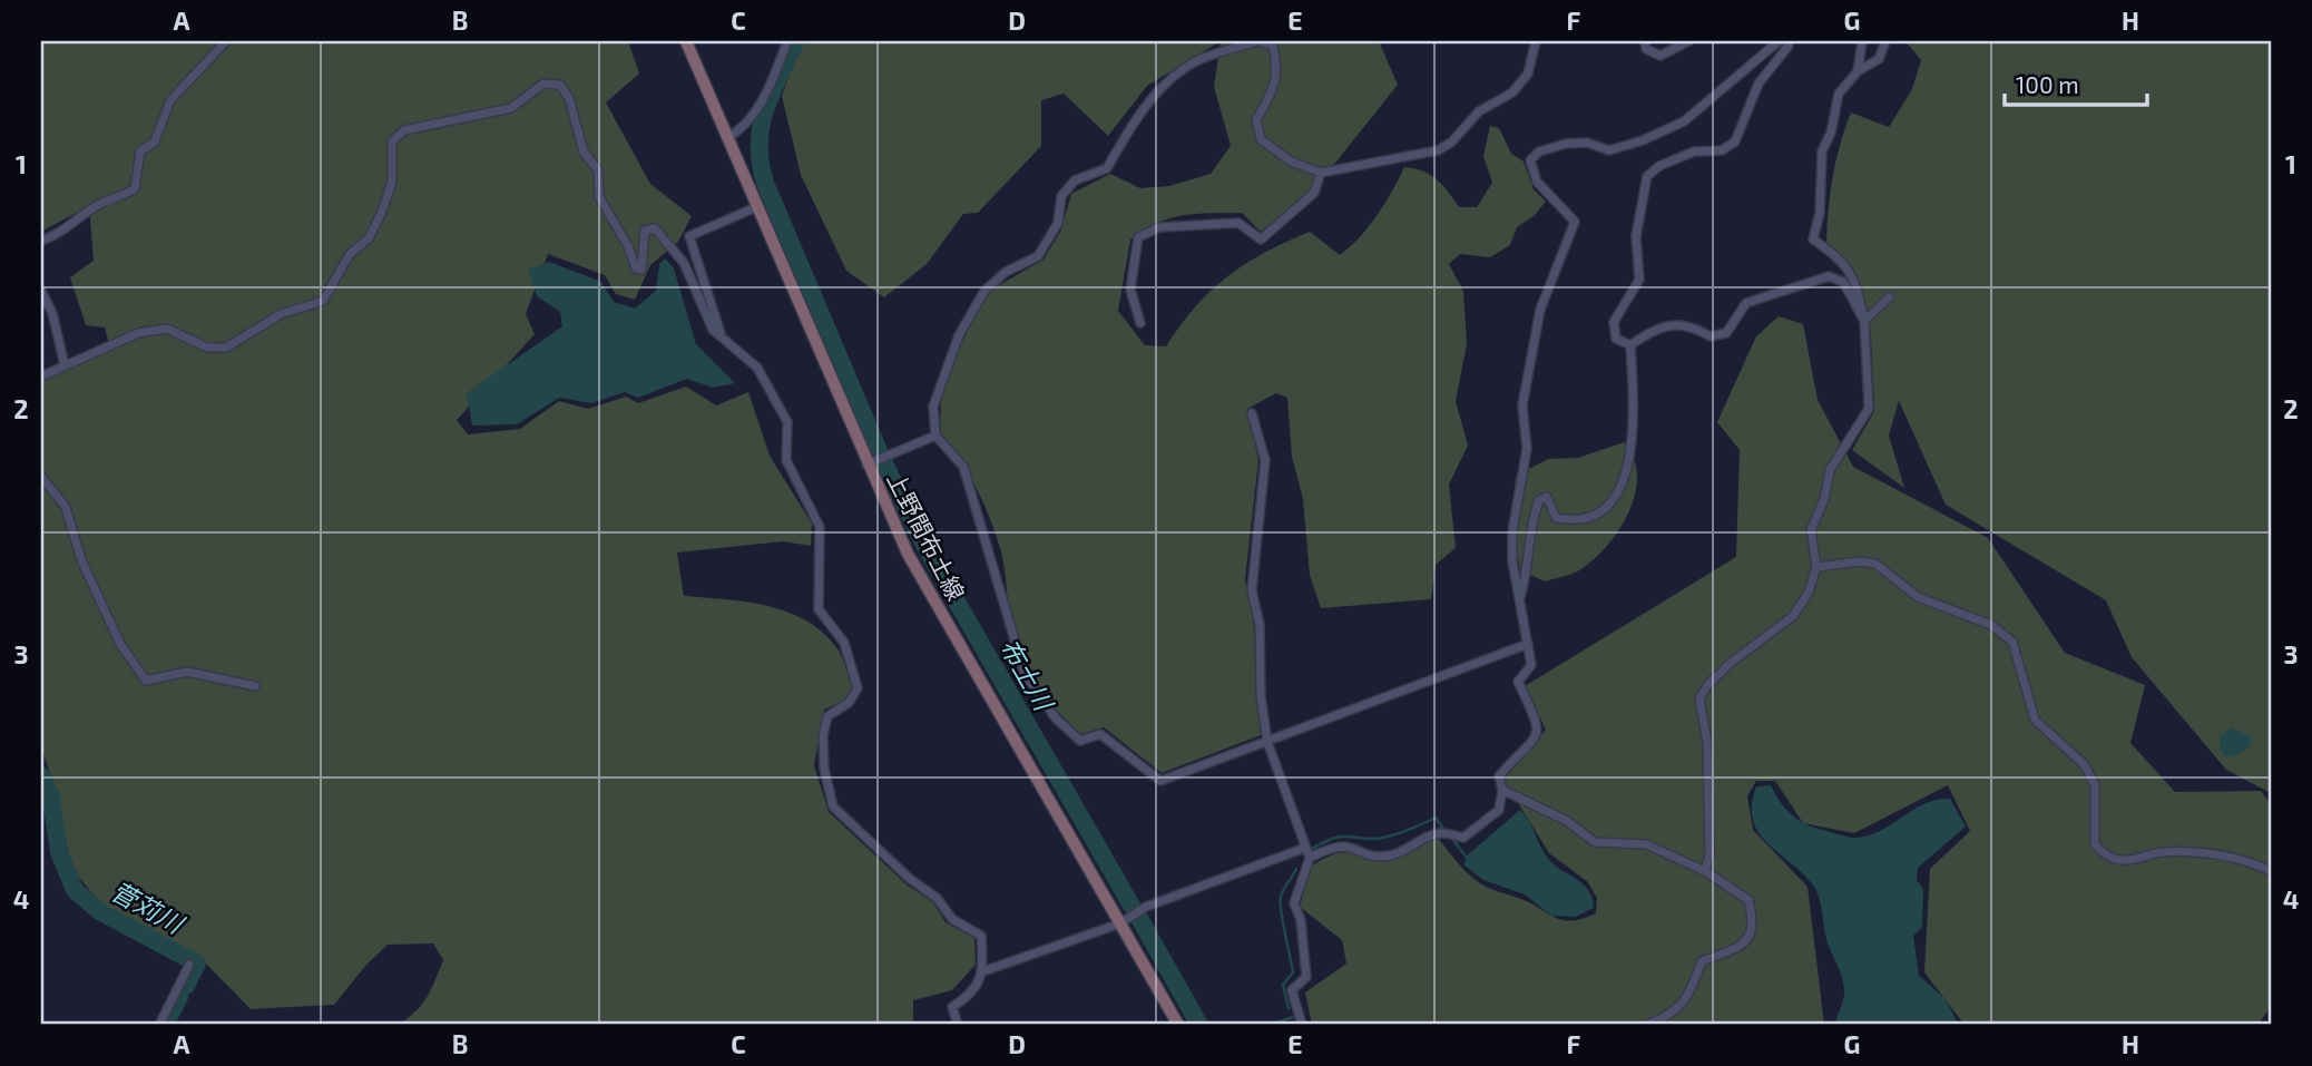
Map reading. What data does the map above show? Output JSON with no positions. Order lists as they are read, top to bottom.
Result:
{
  "streets": {
    "main road": ["上野間布土線"]
  },
  "water": ["布土川", "菅苅川"],
  "scale_bar": "100 m",
  "grid": {
    "columns": [
      "A",
      "B",
      "C",
      "D",
      "E",
      "F",
      "G",
      "H"
    ],
    "rows": [
      "1",
      "2",
      "3",
      "4"
    ]
  }
}
